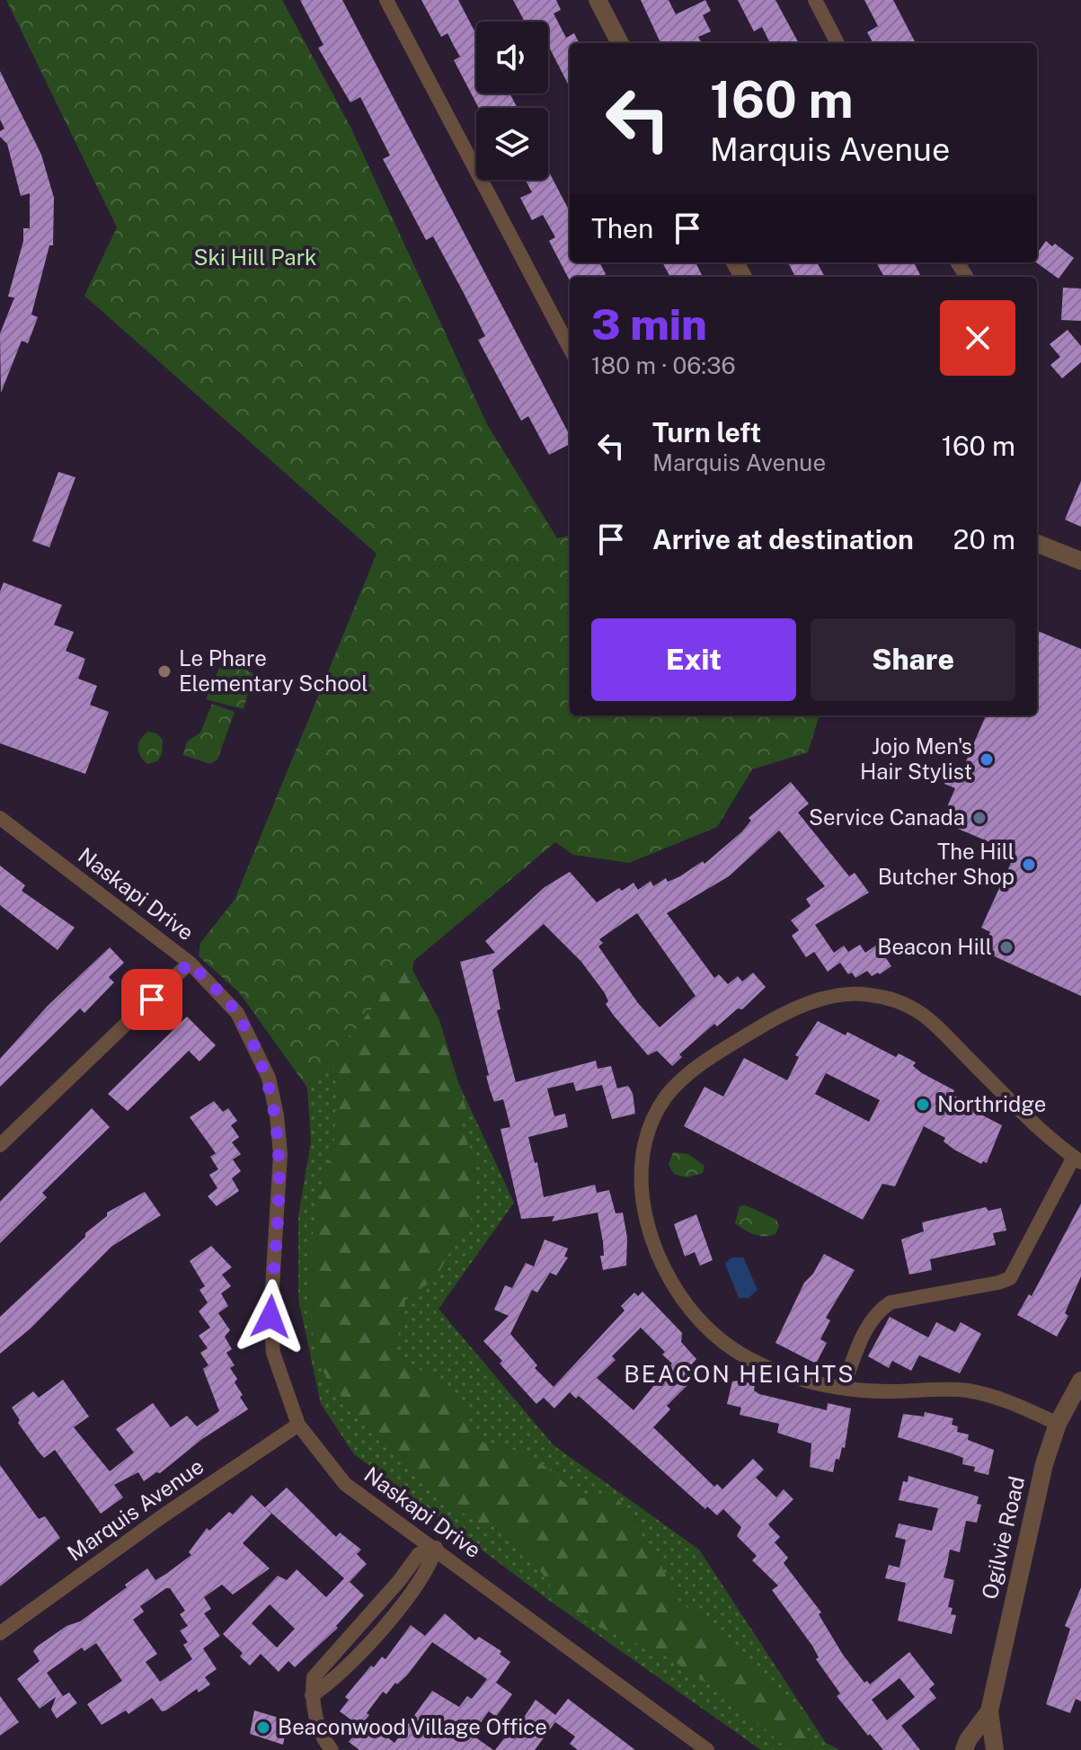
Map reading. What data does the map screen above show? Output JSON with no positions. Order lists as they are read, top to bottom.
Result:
{
  "streets": {
    "street": ["Naskapi Drive", "Marquis Avenue", "Ogilvie Road"]
  },
  "crossings": [
    ["Naskapi Drive", "Marquis Avenue"]
  ],
  "districts": ["BEACON HEIGHTS"],
  "parks": ["Ski Hill Park"],
  "places": [
    "Le Phare Elementary School",
    "Jojo Men's Hair Stylist",
    "Service Canada",
    "The Hill Butcher Shop",
    "Beacon Hill",
    "Northridge",
    "Beaconwood Village Office"
  ],
  "page": {
    "turn": ["160 m", "Marquis Avenue"],
    "then": "Then",
    "heading": ["3 min", "180 m · 06:36"],
    "list": [
      {
        "name": "Turn left",
        "note": "Marquis Avenue",
        "value": "160 m"
      },
      {
        "name": "Arrive at destination",
        "value": "20 m"
      }
    ],
    "buttons": ["Exit", "Share"]
  }
}
